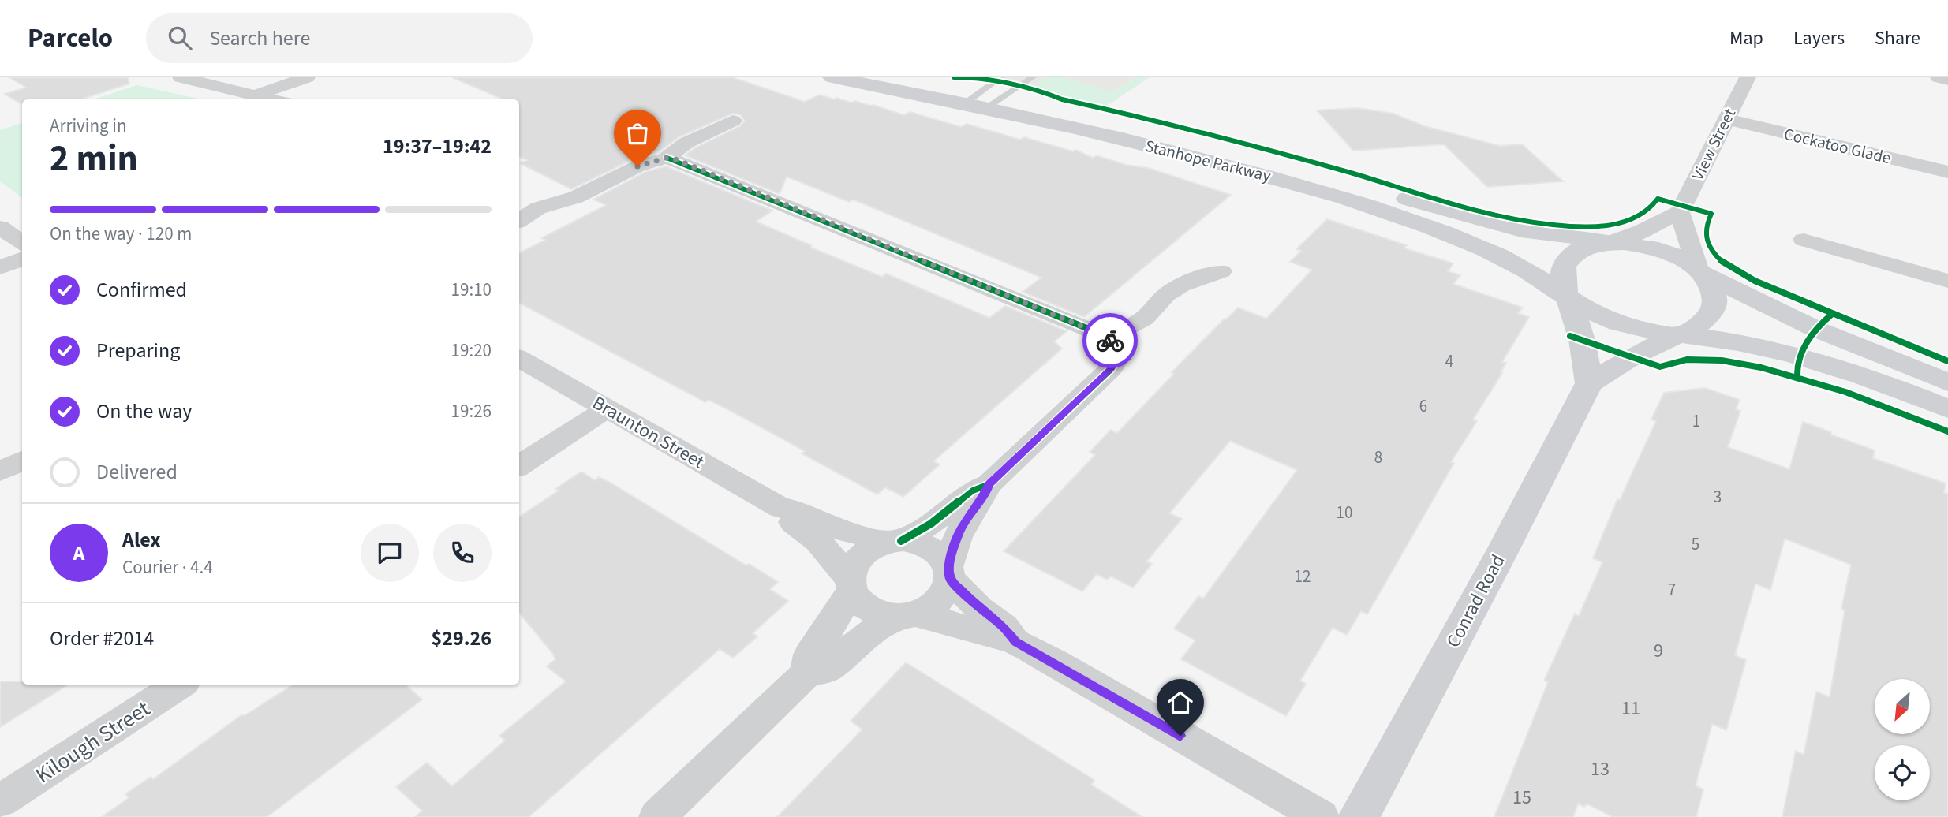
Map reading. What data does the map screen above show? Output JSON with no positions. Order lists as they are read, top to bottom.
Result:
{
  "streets": {
    "main road": ["Stanhope Parkway", "Conrad Road"],
    "street": [
      "View Street",
      "Cockatoo Glade",
      "Braunton Street",
      "Kilough Street"
    ]
  },
  "crossings": [
    ["View Street", "Cockatoo Glade"]
  ],
  "house_numbers": [
    "4",
    "6",
    "1",
    "8",
    "3",
    "10",
    "5",
    "12",
    "7",
    "9",
    "11",
    "13",
    "15"
  ],
  "north": "bottom left",
  "page": {
    "header": "Parcelo",
    "search": "Search here",
    "nav": ["Map", "Layers", "Share"],
    "heading": ["2 min", "Arriving in", "19:37–19:42"],
    "panel": [
      "Alex",
      "Courier · 4.4",
      "Order #2014",
      "$29.26"
    ],
    "bar": "On the way · 120 m",
    "list": [
      ["Confirmed", "19:10"],
      ["Preparing", "19:20"],
      ["On the way", "19:26"],
      "Delivered"
    ],
    "round": "A"
  }
}
